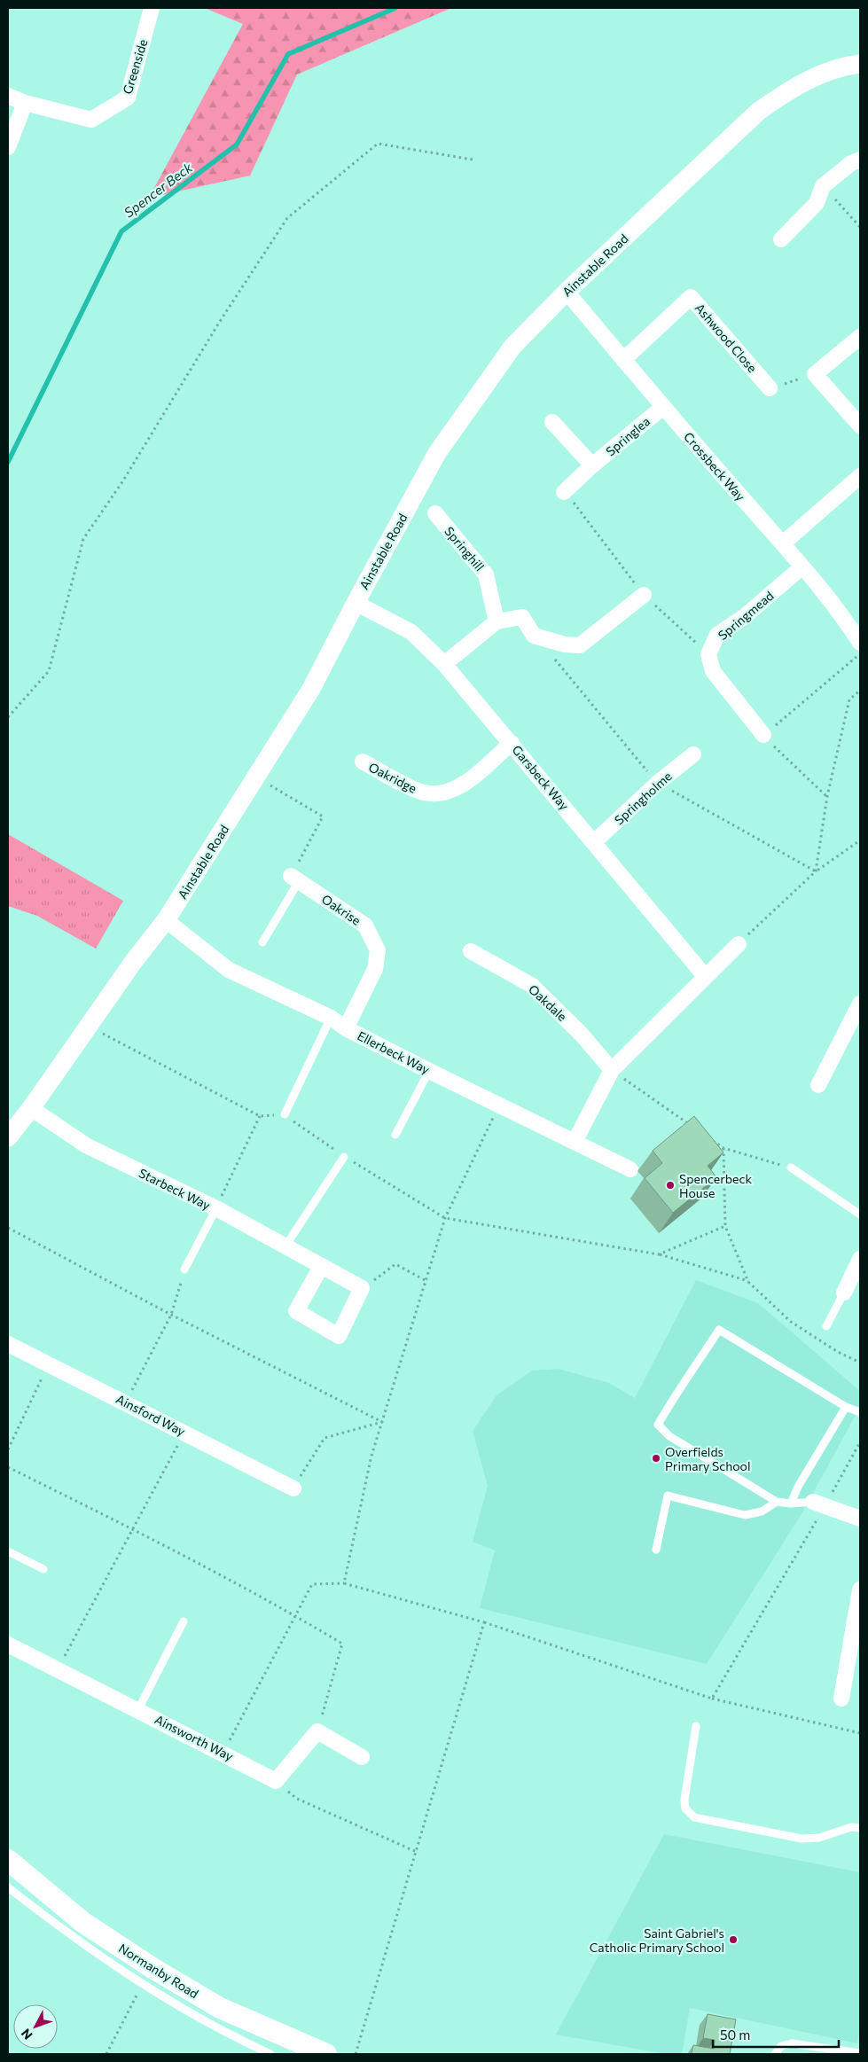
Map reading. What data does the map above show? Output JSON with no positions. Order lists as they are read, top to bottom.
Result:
{
  "streets": {
    "main road": ["Normanby Road"],
    "street": [
      "Greenside",
      "Ainstable Road",
      "Ashwood Close",
      "Springlea",
      "Crossbeck Way",
      "Springhill",
      "Springmead",
      "Oakridge",
      "Garsbeck Way",
      "Springholme",
      "Oakrise",
      "Oakdale",
      "Ellerbeck Way",
      "Starbeck Way",
      "Ainsford Way",
      "Ainsworth Way"
    ]
  },
  "crossings": [
    ["Ainstable Road", "Crossbeck Way"],
    ["Ainstable Road", "Garsbeck Way"],
    ["Ainstable Road", "Ellerbeck Way"],
    ["Ainstable Road", "Starbeck Way"],
    ["Ashwood Close", "Crossbeck Way"],
    ["Springlea", "Crossbeck Way"],
    ["Crossbeck Way", "Springmead"],
    ["Oakridge", "Garsbeck Way"],
    ["Garsbeck Way", "Springholme"],
    ["Oakrise", "Ellerbeck Way"]
  ],
  "water": ["Spencer Beck"],
  "places": ["Spencerbeck House", "Overfields Primary School", "Saint Gabriel's Catholic Primary School"],
  "scale_bar": "50 m",
  "north": "bottom left"
}
